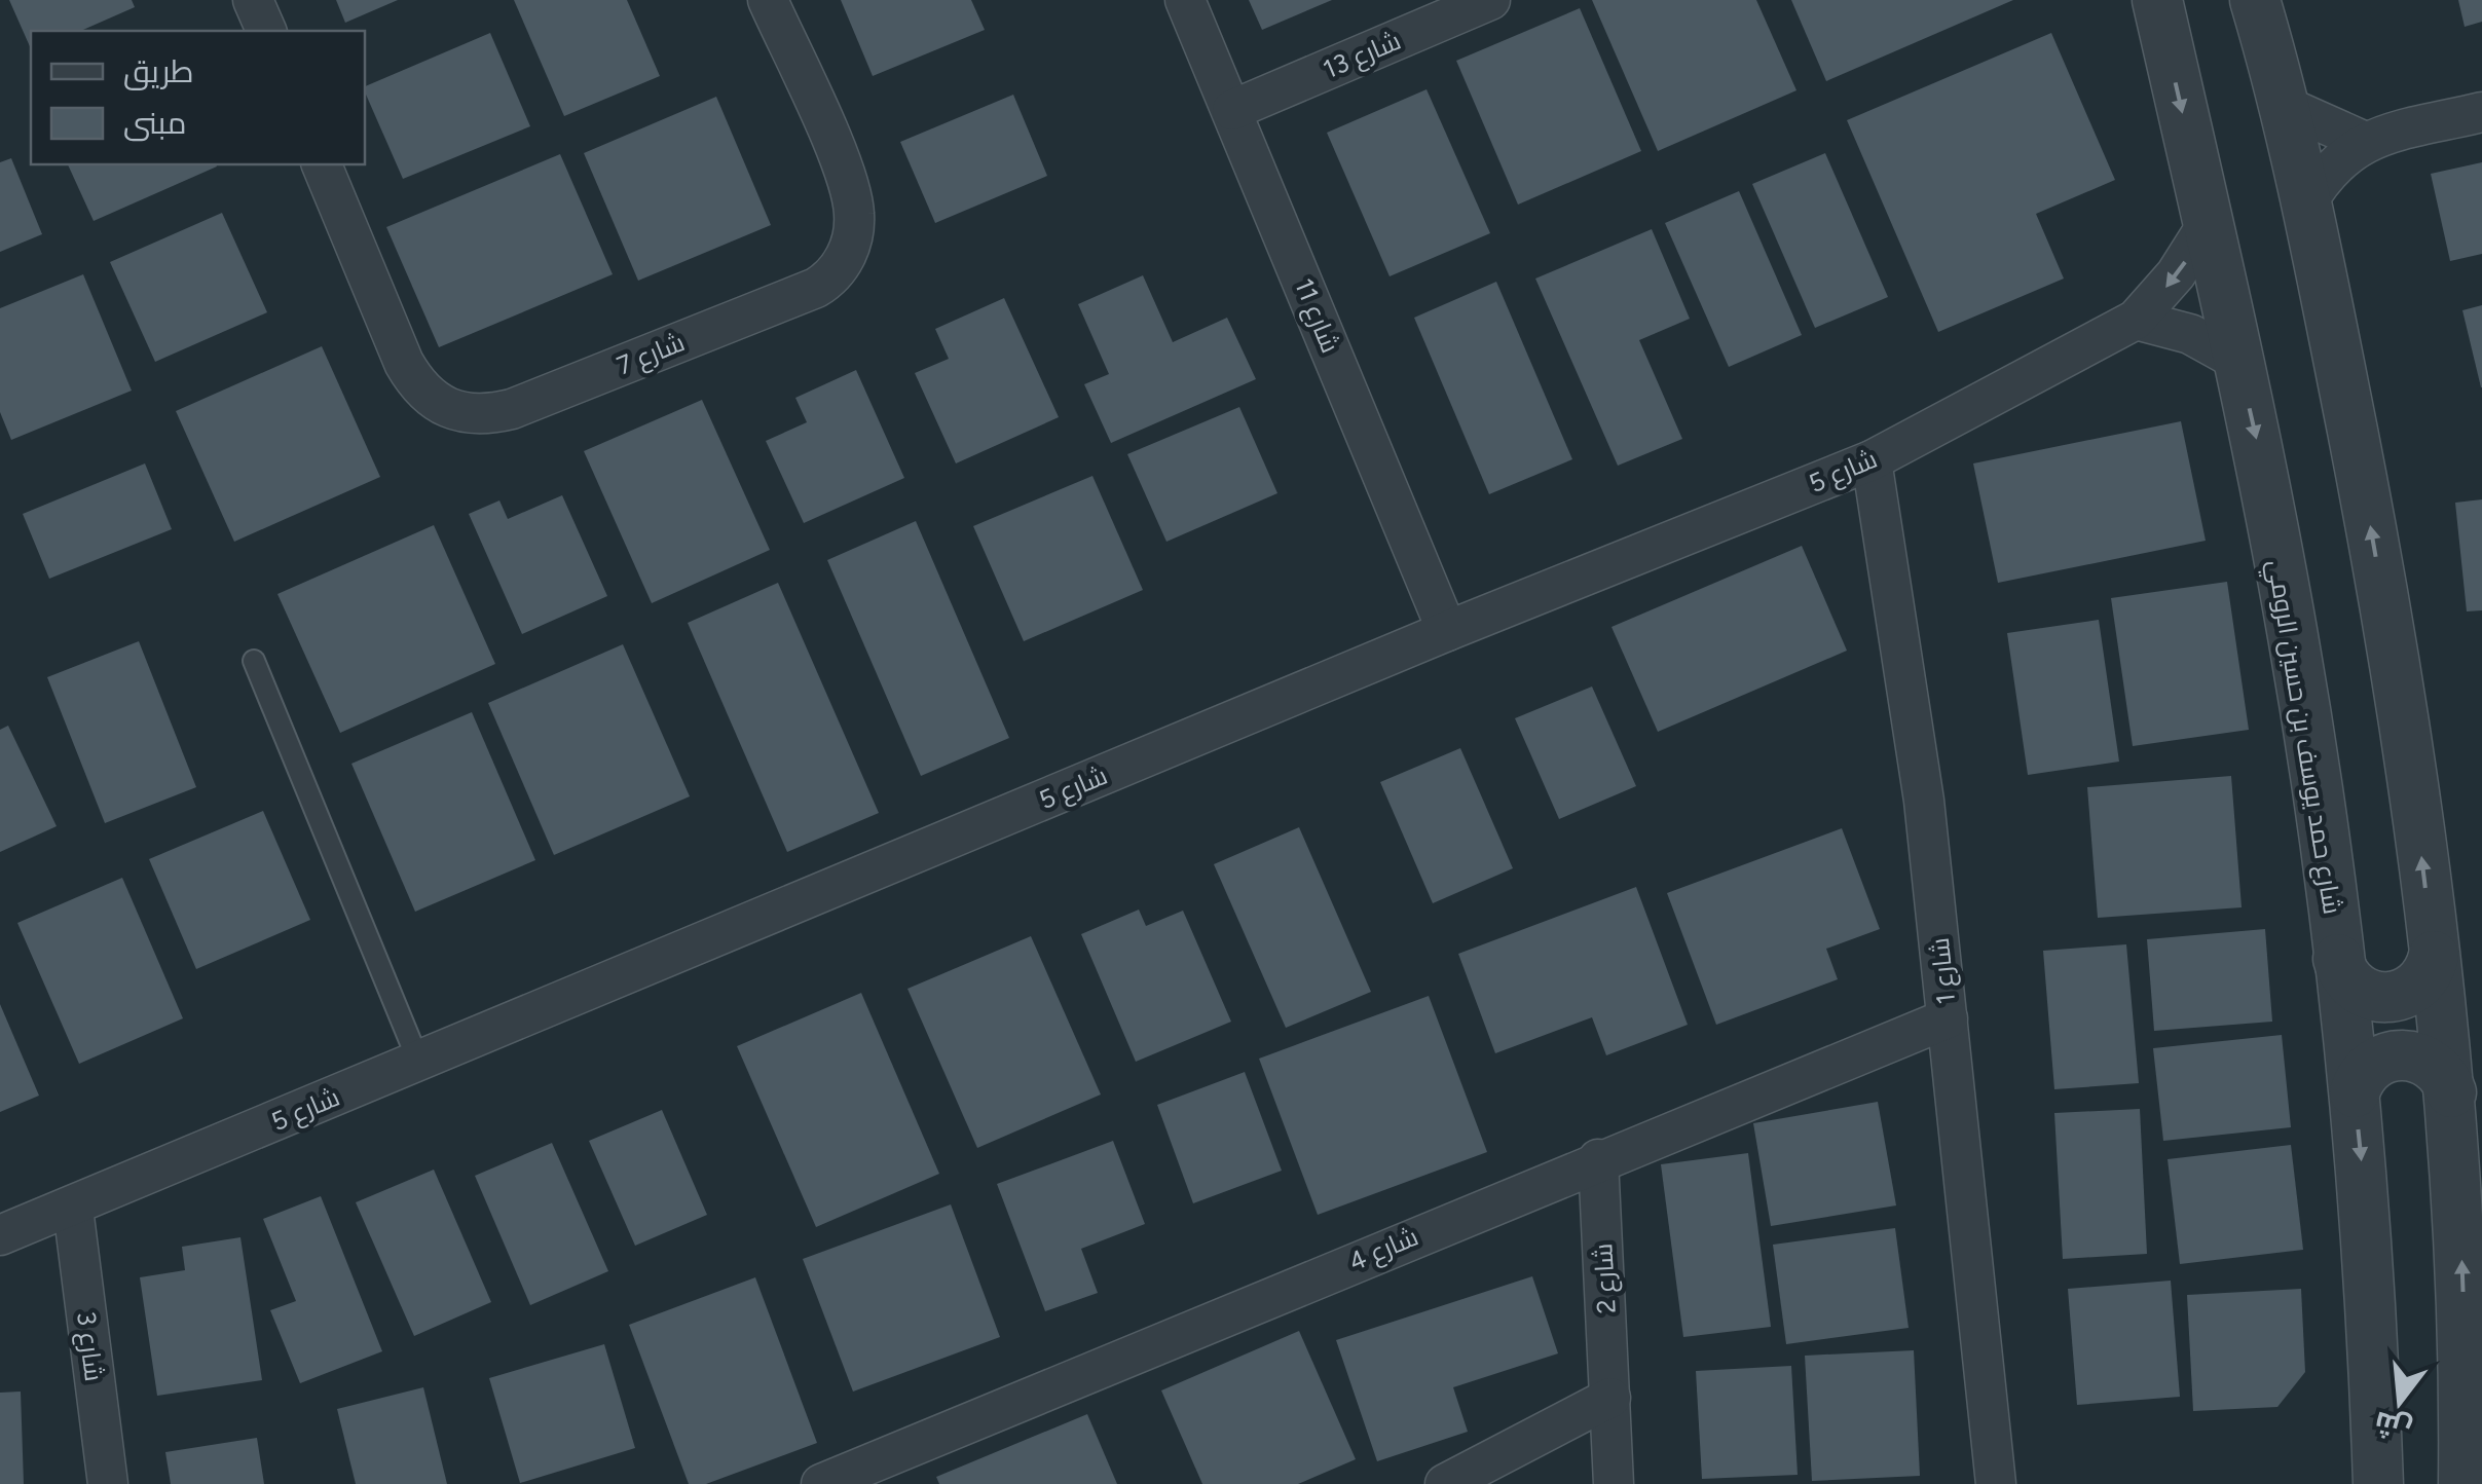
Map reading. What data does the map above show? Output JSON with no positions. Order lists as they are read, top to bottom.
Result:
{
  "streets": {
    "street": [
      "شارع 13",
      "شارع 11",
      "شارع 7",
      "شارع 5",
      "شارع حمد يوسف بن حسين الرومي",
      "شارع 1",
      "شارع 4",
      "شارع 2",
      "شارع 3"
    ]
  },
  "crossings": [
    ["شارع 13", "شارع 11"],
    ["شارع 11", "شارع 5"],
    ["شارع 5", "شارع حمد يوسف بن حسين الرومي"],
    ["شارع 5", "شارع 1"],
    ["شارع 5", "شارع 3"],
    ["شارع 1", "شارع 4"],
    ["شارع 4", "شارع 2"]
  ],
  "legend": ["طريق", "مبنى"],
  "north": "bottom"
}
